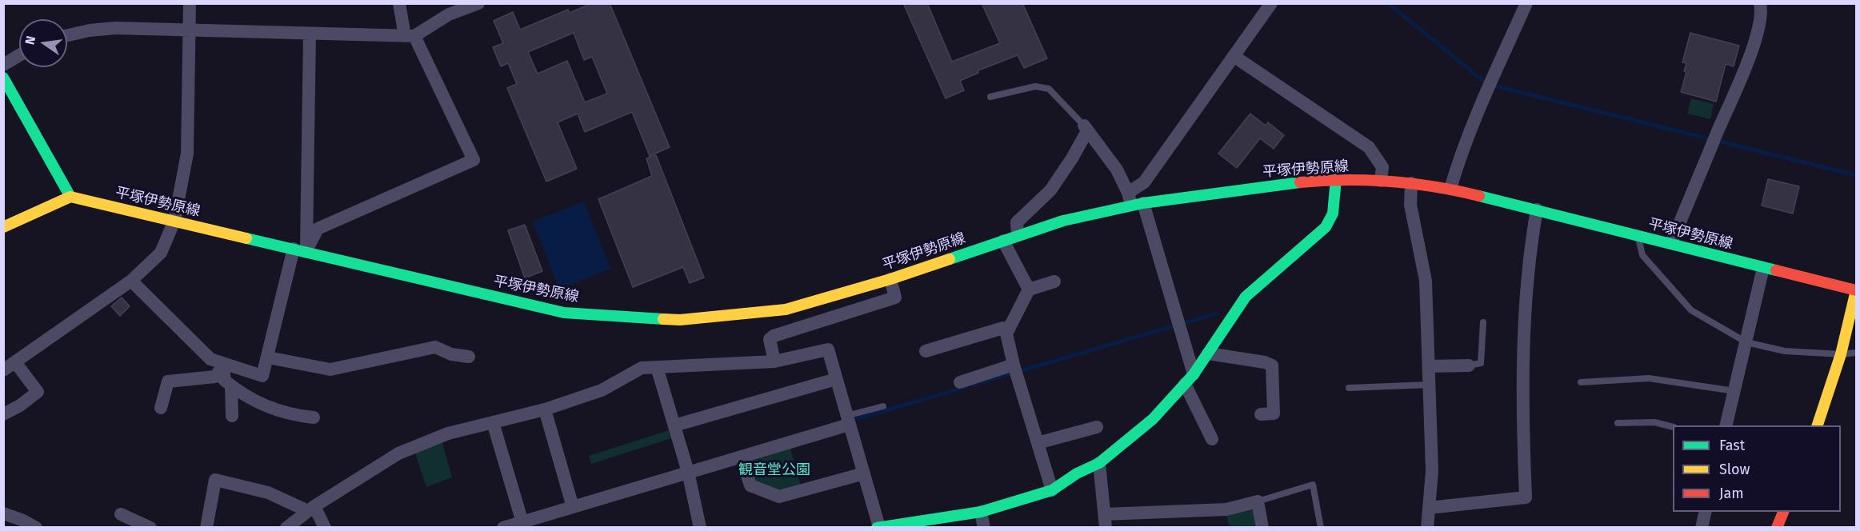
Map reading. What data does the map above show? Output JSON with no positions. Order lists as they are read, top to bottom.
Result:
{
  "streets": {
    "main road": ["平塚伊勢原線"]
  },
  "parks": ["観音堂公園"],
  "legend": ["Fast", "Slow", "Jam"],
  "north": "left"
}
